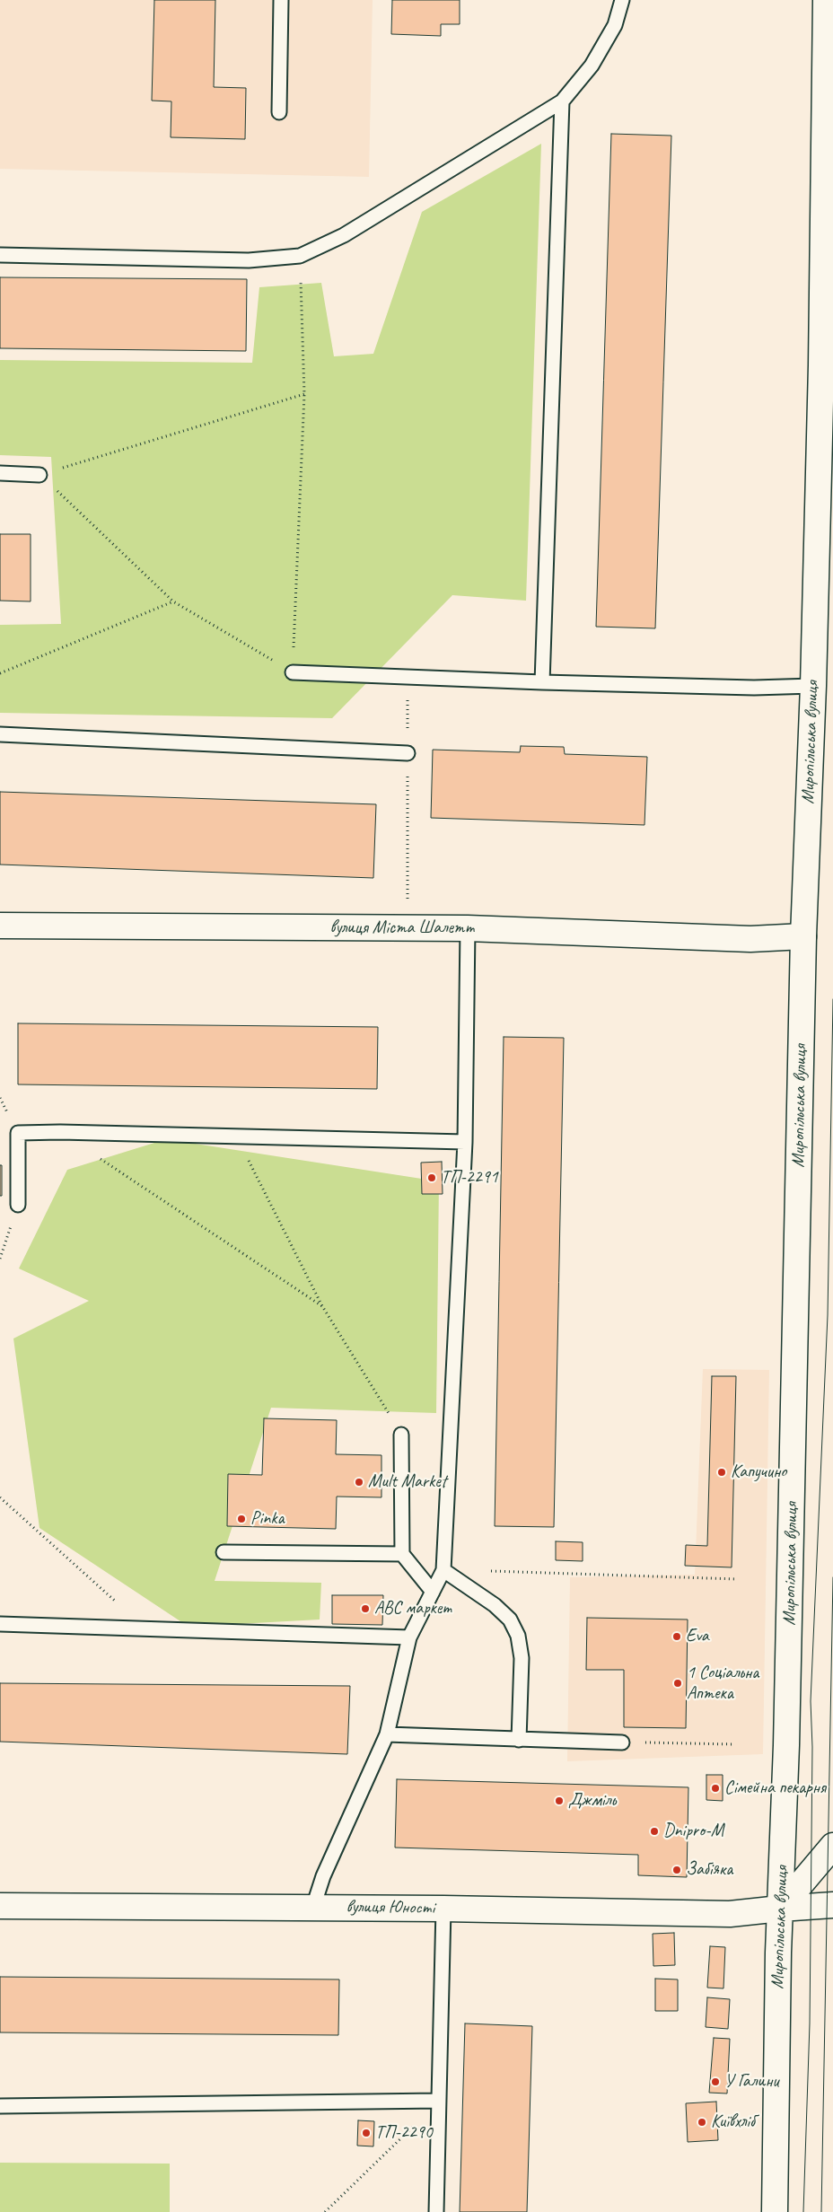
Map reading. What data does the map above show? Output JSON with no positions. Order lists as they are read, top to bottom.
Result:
{
  "streets": {
    "street": ["Миропільська вулиця", "вулиця Міста Шалетт", "вулиця Юності"]
  },
  "crossings": [
    ["Миропільська вулиця", "вулиця Міста Шалетт"],
    ["Миропільська вулиця", "вулиця Юності"]
  ],
  "places": [
    "ТП-2291",
    "Капучино",
    "Mult Market",
    "Pinka",
    "АВС маркет",
    "Eva",
    "1 Соціальна Аптека",
    "Сімейна пекарня",
    "Джміль",
    "Dnipro-M",
    "Забіяка",
    "У Галини",
    "Київхліб",
    "ТП-2290"
  ]
}
